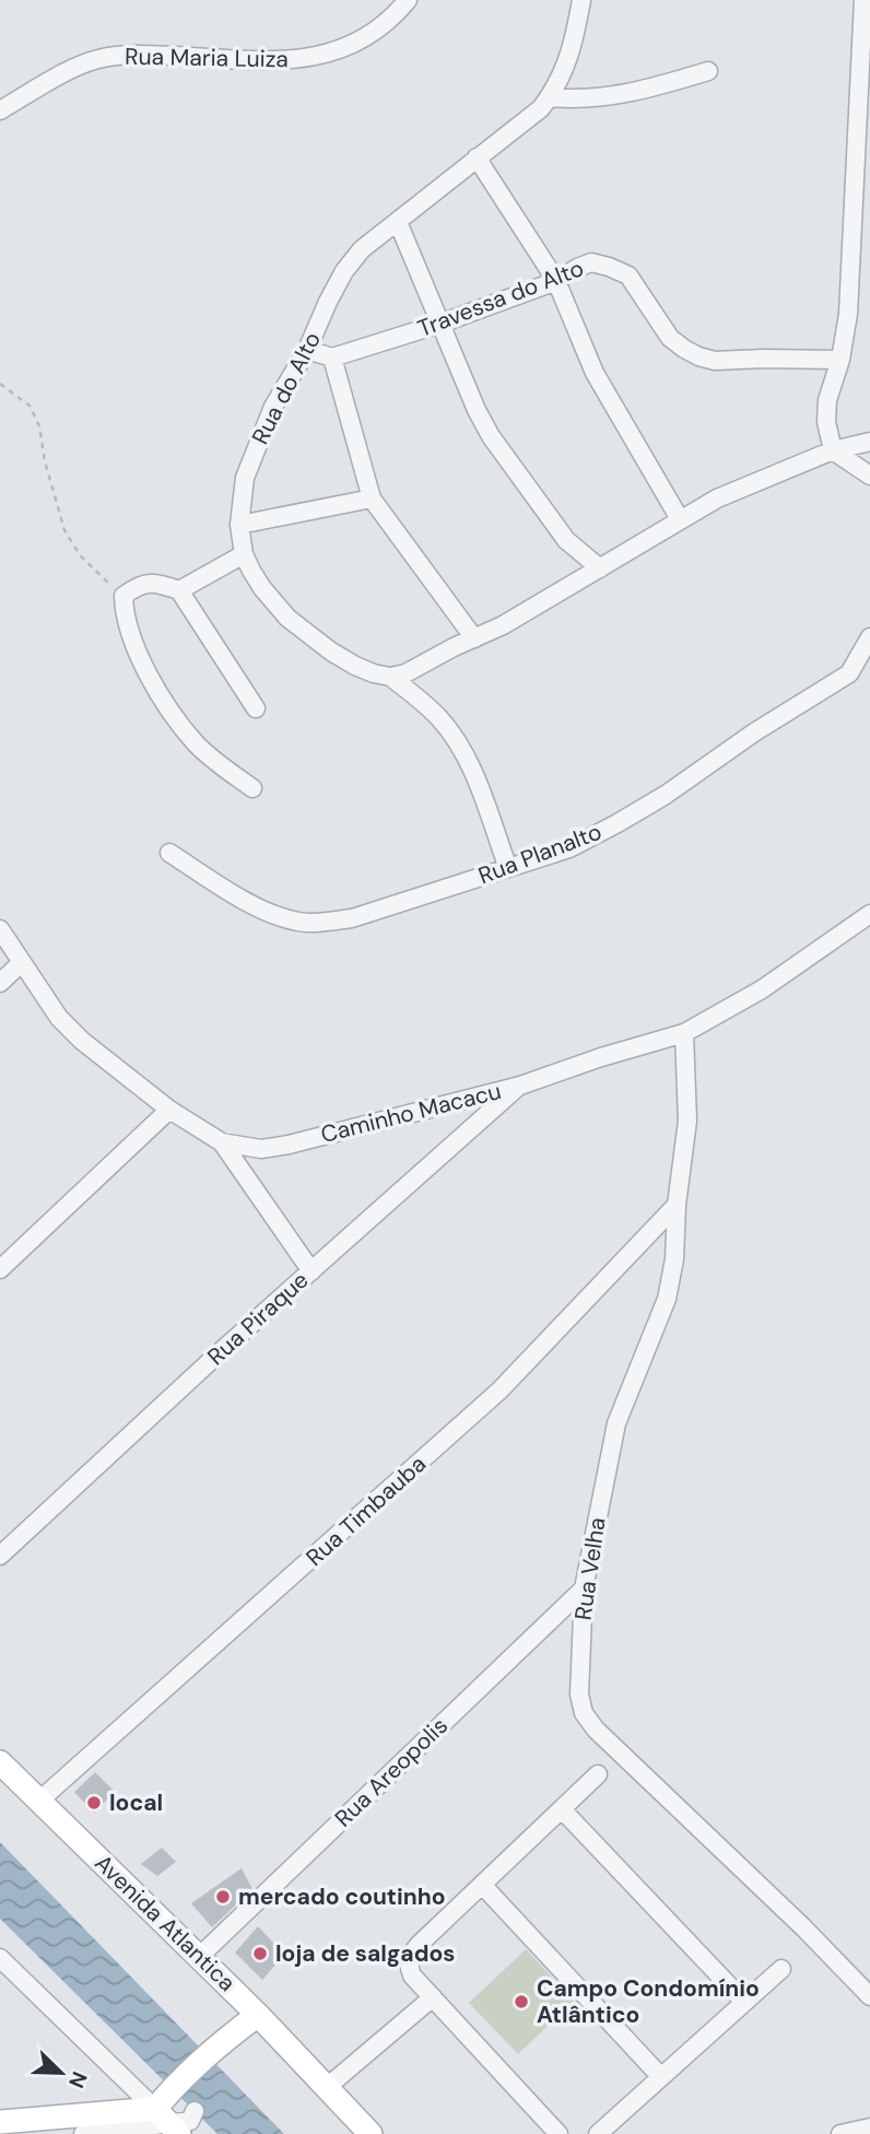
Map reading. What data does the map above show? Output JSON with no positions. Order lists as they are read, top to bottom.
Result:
{
  "streets": {
    "street": [
      "Rua Maria Luiza",
      "Travessa do Alto",
      "Rua do Alto",
      "Rua Planalto",
      "Caminho Macacu",
      "Rua Piraque",
      "Rua Timbauba",
      "Rua Velha",
      "Rua Areopolis",
      "Avenida Atlantica"
    ]
  },
  "crossings": [
    ["Caminho Macacu", "Rua Piraque"],
    ["Caminho Macacu", "Rua Velha"],
    ["Rua Timbauba", "Rua Velha"],
    ["Rua Timbauba", "Avenida Atlantica"],
    ["Rua Velha", "Rua Areopolis"],
    ["Rua Areopolis", "Avenida Atlantica"]
  ],
  "places": [
    "local",
    "mercado coutinho",
    "loja de salgados",
    "Campo Condomínio Atlântico"
  ],
  "north": "bottom right"
}
